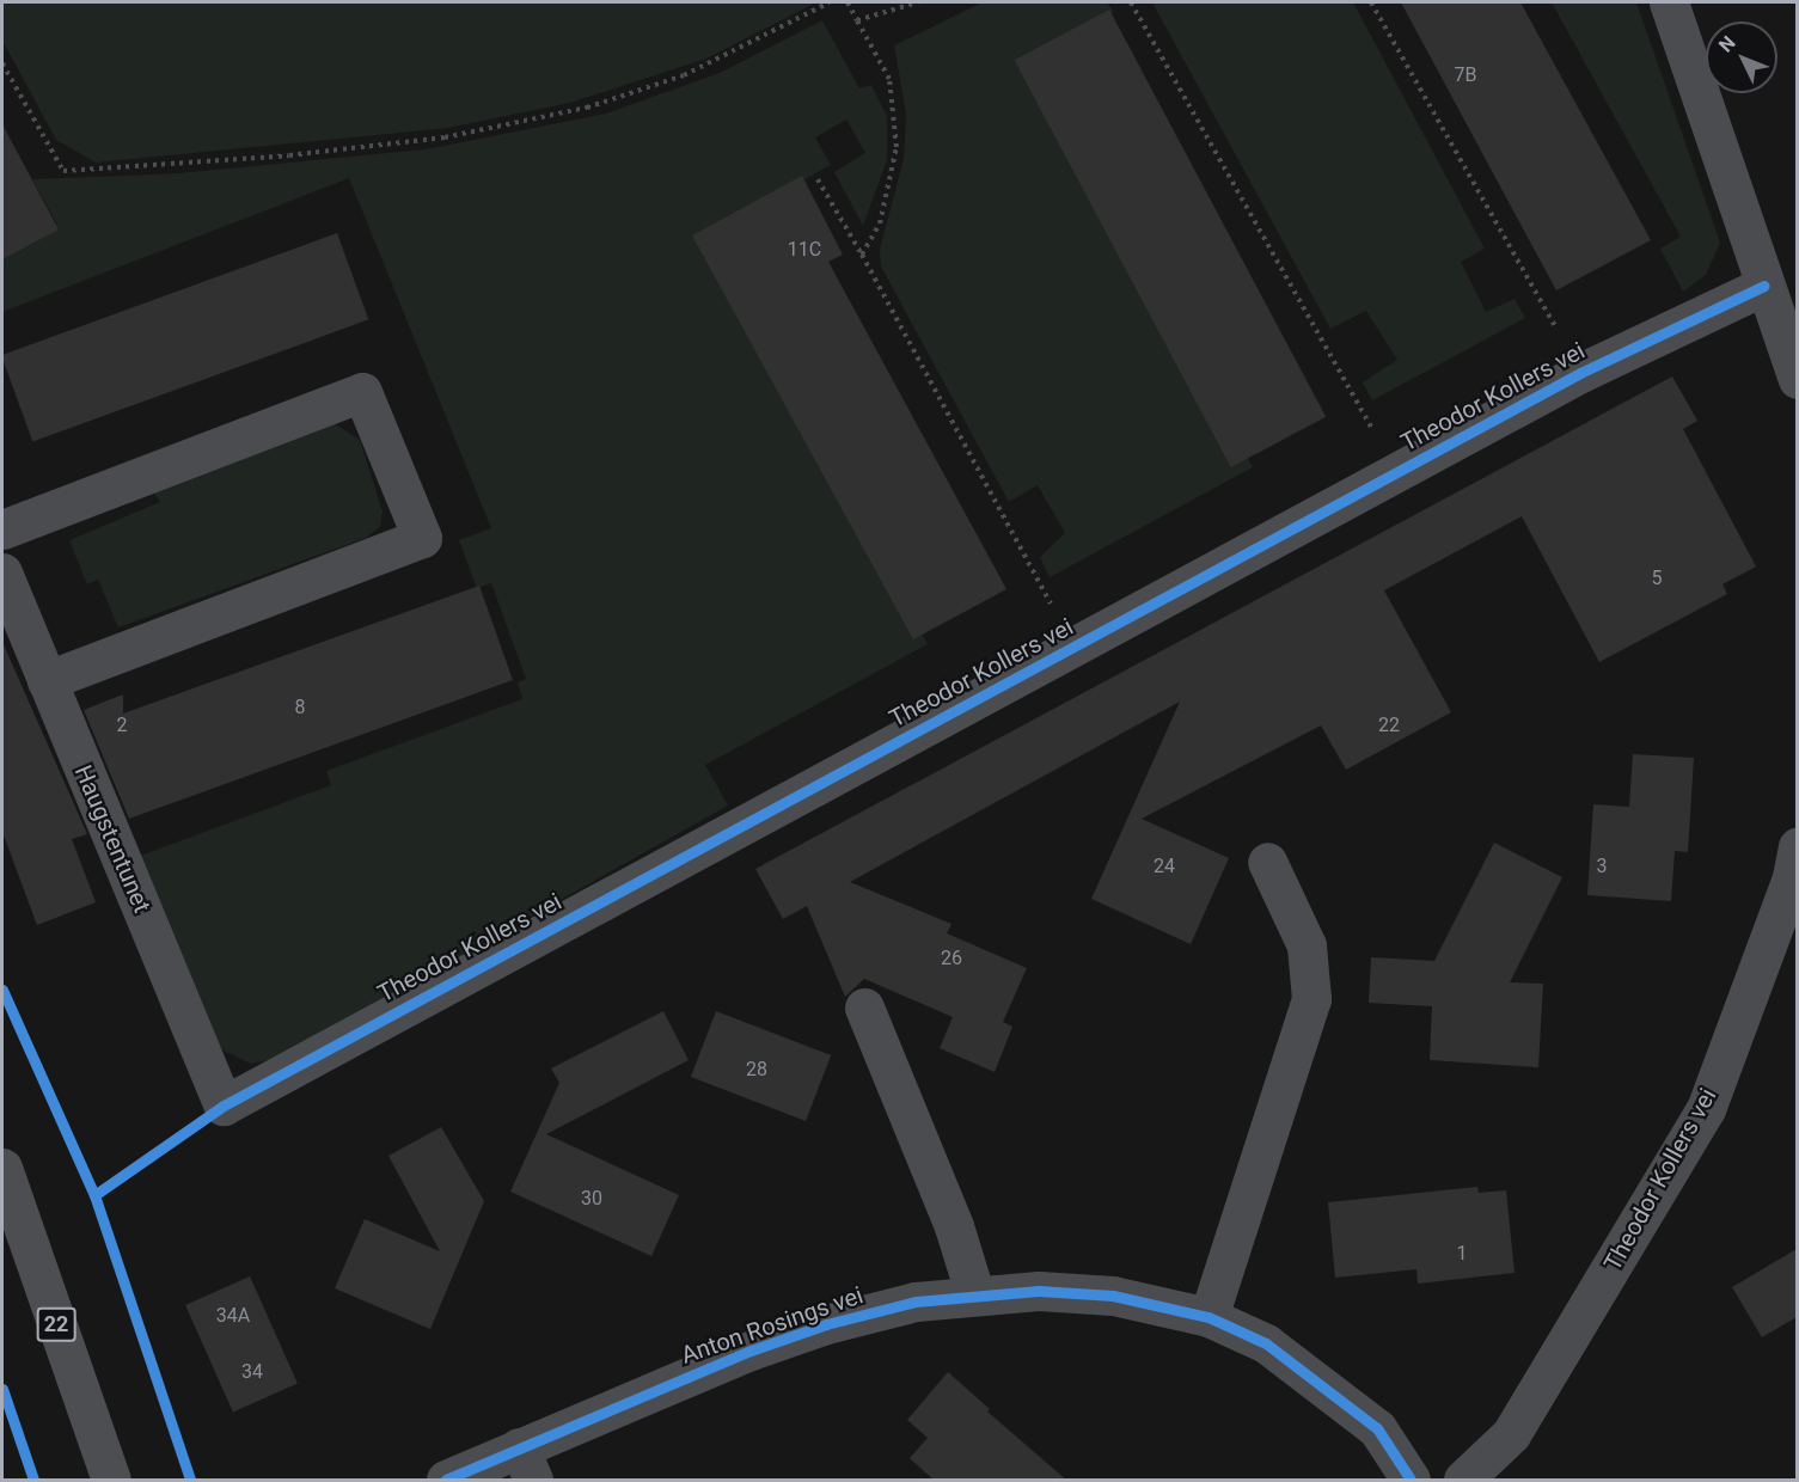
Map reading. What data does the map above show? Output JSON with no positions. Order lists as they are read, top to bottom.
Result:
{
  "streets": {
    "highway": ["22"],
    "street": ["Theodor Kollers vei", "Haugstentunet", "Anton Rosings vei"]
  },
  "crossings": [
    ["Theodor Kollers vei", "Haugstentunet"]
  ],
  "house_numbers": [
    "7B",
    "11C",
    "5",
    "8",
    "2",
    "22",
    "24",
    "3",
    "26",
    "28",
    "30",
    "1",
    "34A",
    "34"
  ],
  "north": "top left"
}
